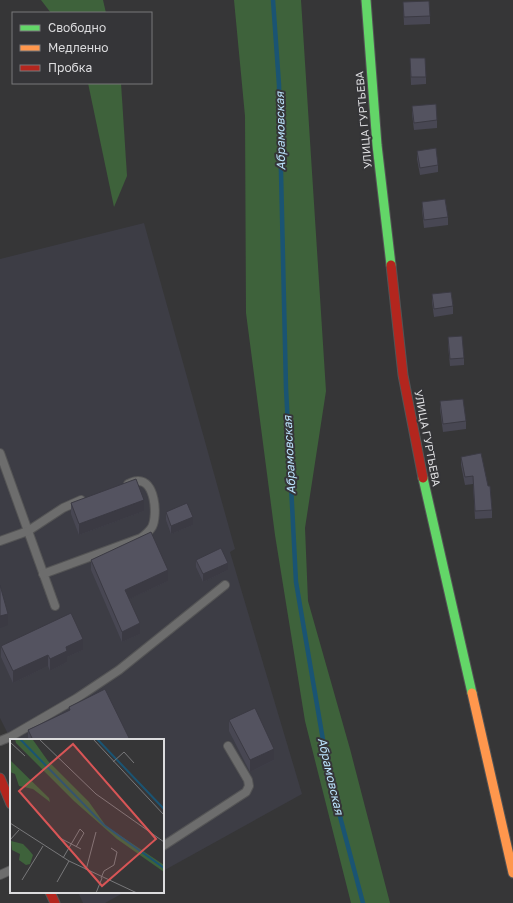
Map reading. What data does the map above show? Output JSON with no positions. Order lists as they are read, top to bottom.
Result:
{
  "streets": {
    "street": ["УЛИЦА ГУРТЬЕВА"]
  },
  "water": ["Абрамовская"],
  "legend": ["Свободно", "Медленно", "Пробка"]
}
